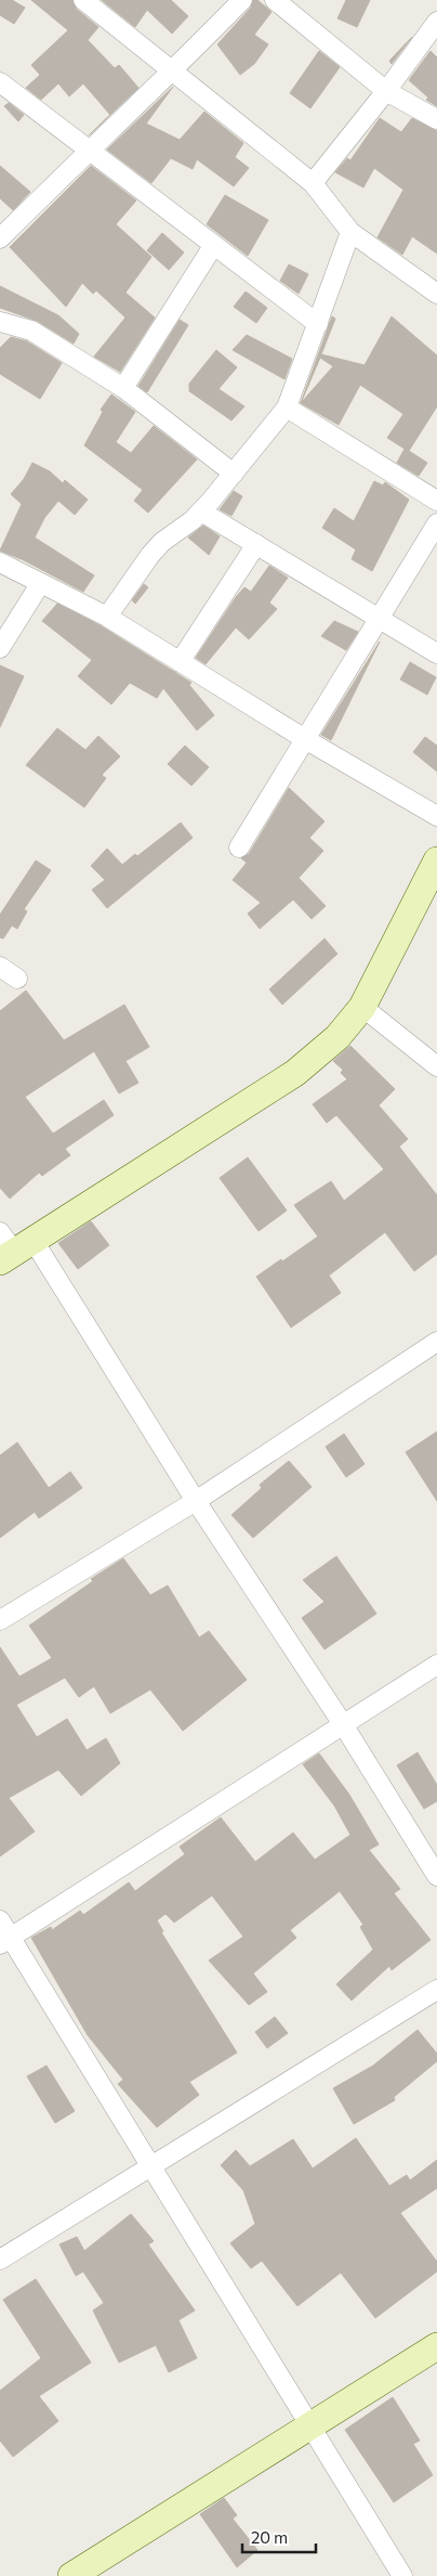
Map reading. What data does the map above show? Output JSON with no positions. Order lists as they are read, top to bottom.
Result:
{
  "scale_bar": "20 m"
}
